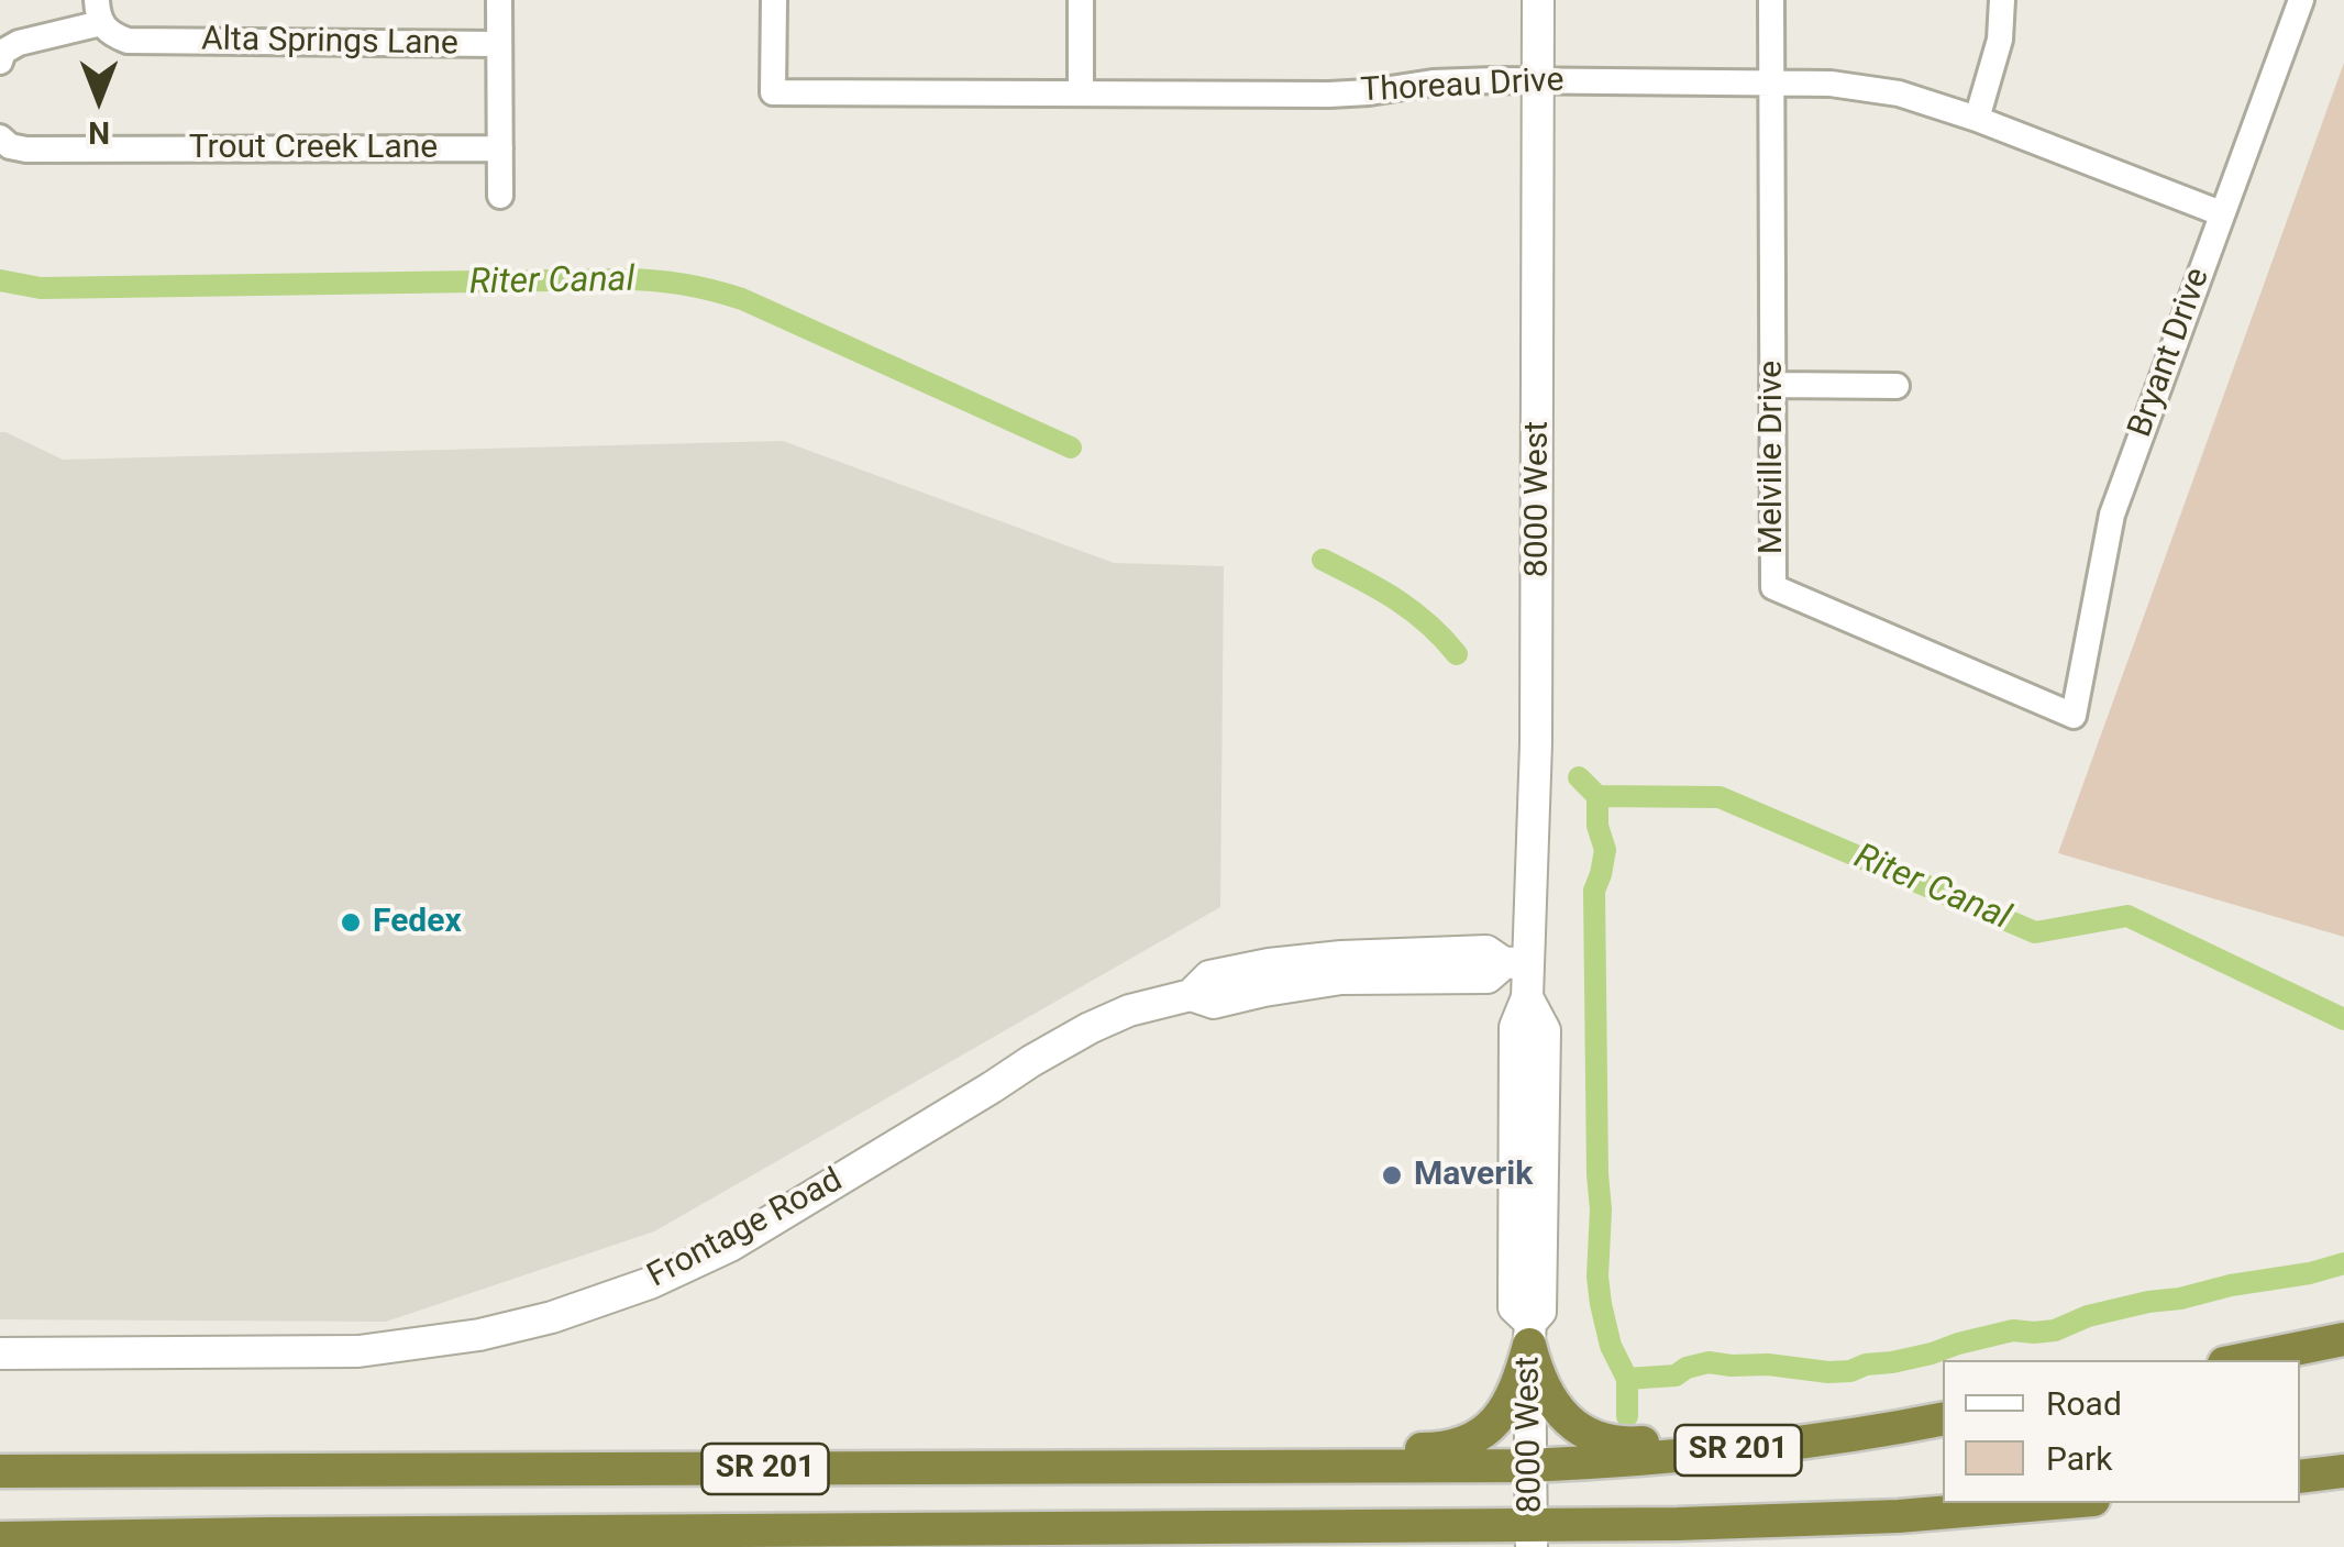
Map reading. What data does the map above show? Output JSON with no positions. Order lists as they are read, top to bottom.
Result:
{
  "streets": {
    "highway": ["SR 201"],
    "street": [
      "Alta Springs Lane",
      "Thoreau Drive",
      "Trout Creek Lane",
      "Bryant Drive",
      "Melville Drive",
      "8000 West",
      "Frontage Road"
    ]
  },
  "crossings": [
    ["Thoreau Drive", "Bryant Drive"],
    ["Thoreau Drive", "Melville Drive"],
    ["Thoreau Drive", "8000 West"],
    ["Bryant Drive", "Melville Drive"],
    ["8000 West", "Frontage Road"],
    ["8000 West", "SR 201"]
  ],
  "water": ["Riter Canal"],
  "places": ["Fedex", "Maverik"],
  "legend": ["Road", "Park"],
  "north": "bottom"
}
